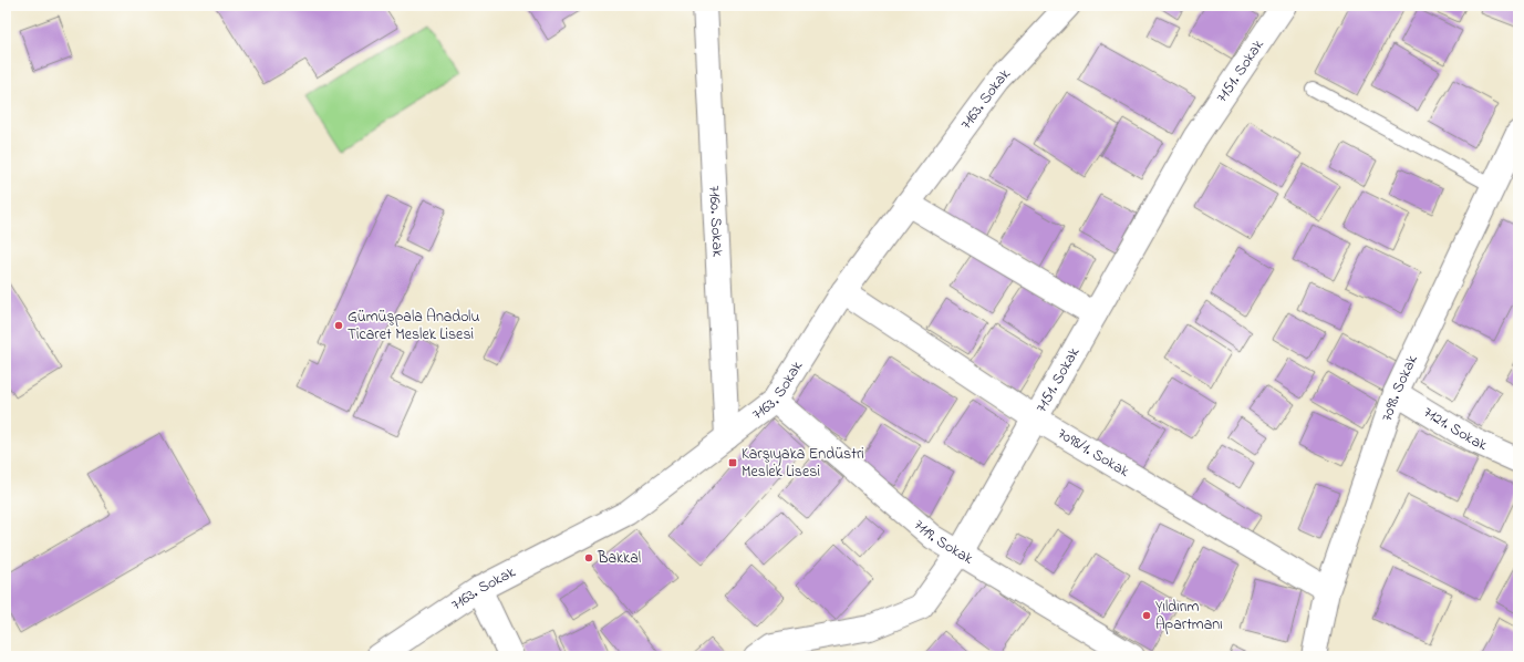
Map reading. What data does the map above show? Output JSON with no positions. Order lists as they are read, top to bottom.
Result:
{
  "streets": {
    "street": [
      "7151. Sokak",
      "7163. Sokak",
      "7160. Sokak",
      "7098. Sokak",
      "7121. Sokak",
      "7098/1. Sokak",
      "7119. Sokak"
    ]
  },
  "crossings": [
    ["7151. Sokak", "7098/1. Sokak"],
    ["7151. Sokak", "7119. Sokak"],
    ["7163. Sokak", "7160. Sokak"],
    ["7163. Sokak", "7098/1. Sokak"],
    ["7163. Sokak", "7119. Sokak"],
    ["7098. Sokak", "7121. Sokak"],
    ["7098. Sokak", "7098/1. Sokak"]
  ],
  "places": {
    "other": ["Gümüşpala Anadolu Ticaret Meslek Lisesi", "Bakkal", "Yıldırım Apartmanı"],
    "transit": ["Karşıyaka Endüstri Meslek Lisesi"]
  }
}
